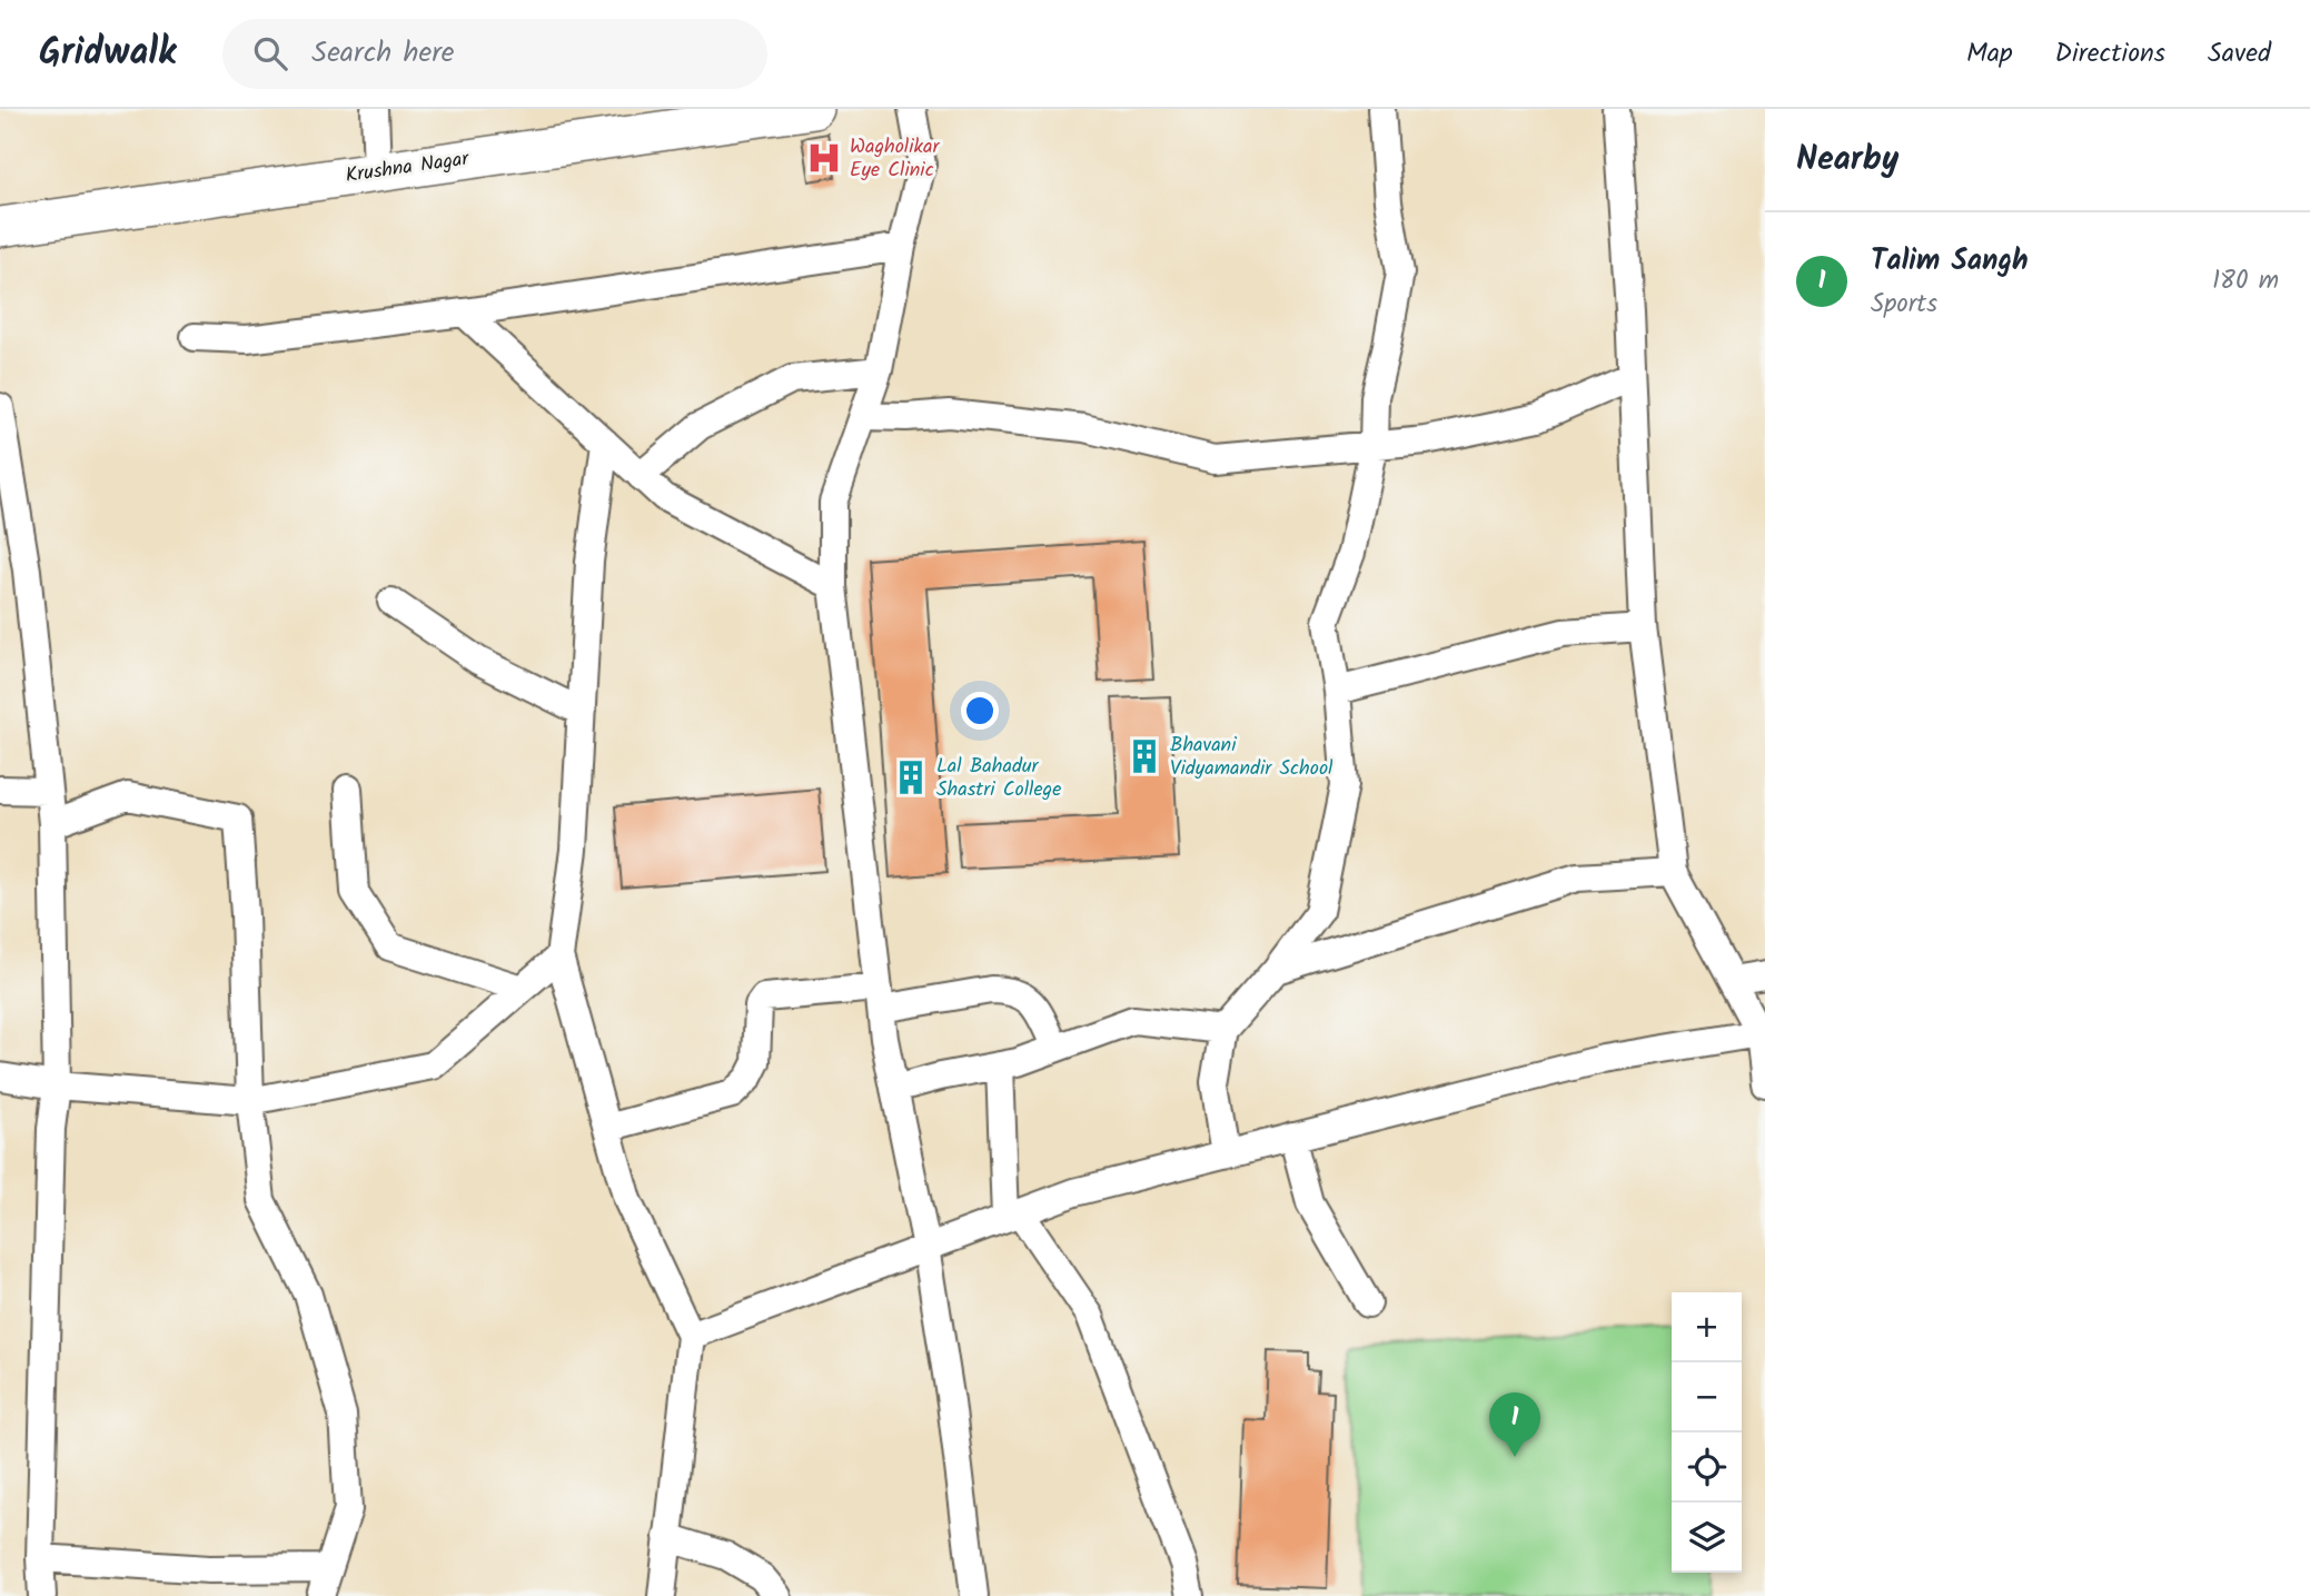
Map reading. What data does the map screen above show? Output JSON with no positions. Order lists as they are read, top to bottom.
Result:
{
  "streets": {
    "main road": ["Krushna Nagar"]
  },
  "places": {
    "hospital": ["Wagholikar Eye Clinic"],
    "building": ["Bhavani Vidyamandir School", "Lal Bahadur Shastri College"]
  },
  "page": {
    "header": "Gridwalk",
    "search": "Search here",
    "nav": ["Map", "Directions", "Saved"],
    "heading": "Nearby",
    "list": [
      {
        "mark": "1",
        "name": "Talim Sangh",
        "note": "Sports",
        "value": "180 m"
      }
    ],
    "map_buttons": ["+", "−"],
    "pins": "1"
  }
}
